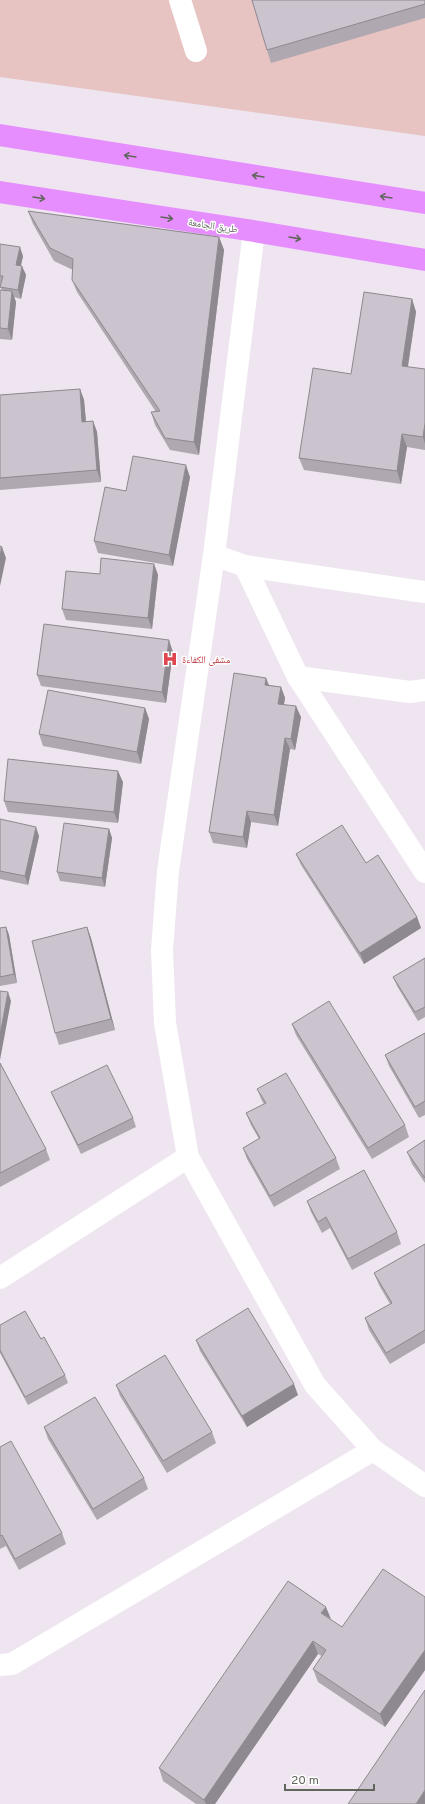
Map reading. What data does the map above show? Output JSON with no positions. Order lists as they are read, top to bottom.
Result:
{
  "streets": {
    "highway": ["طريق الجامعة"]
  },
  "places": {
    "hospital": ["مشفى الكفاءة"]
  },
  "scale_bar": "20 m"
}
